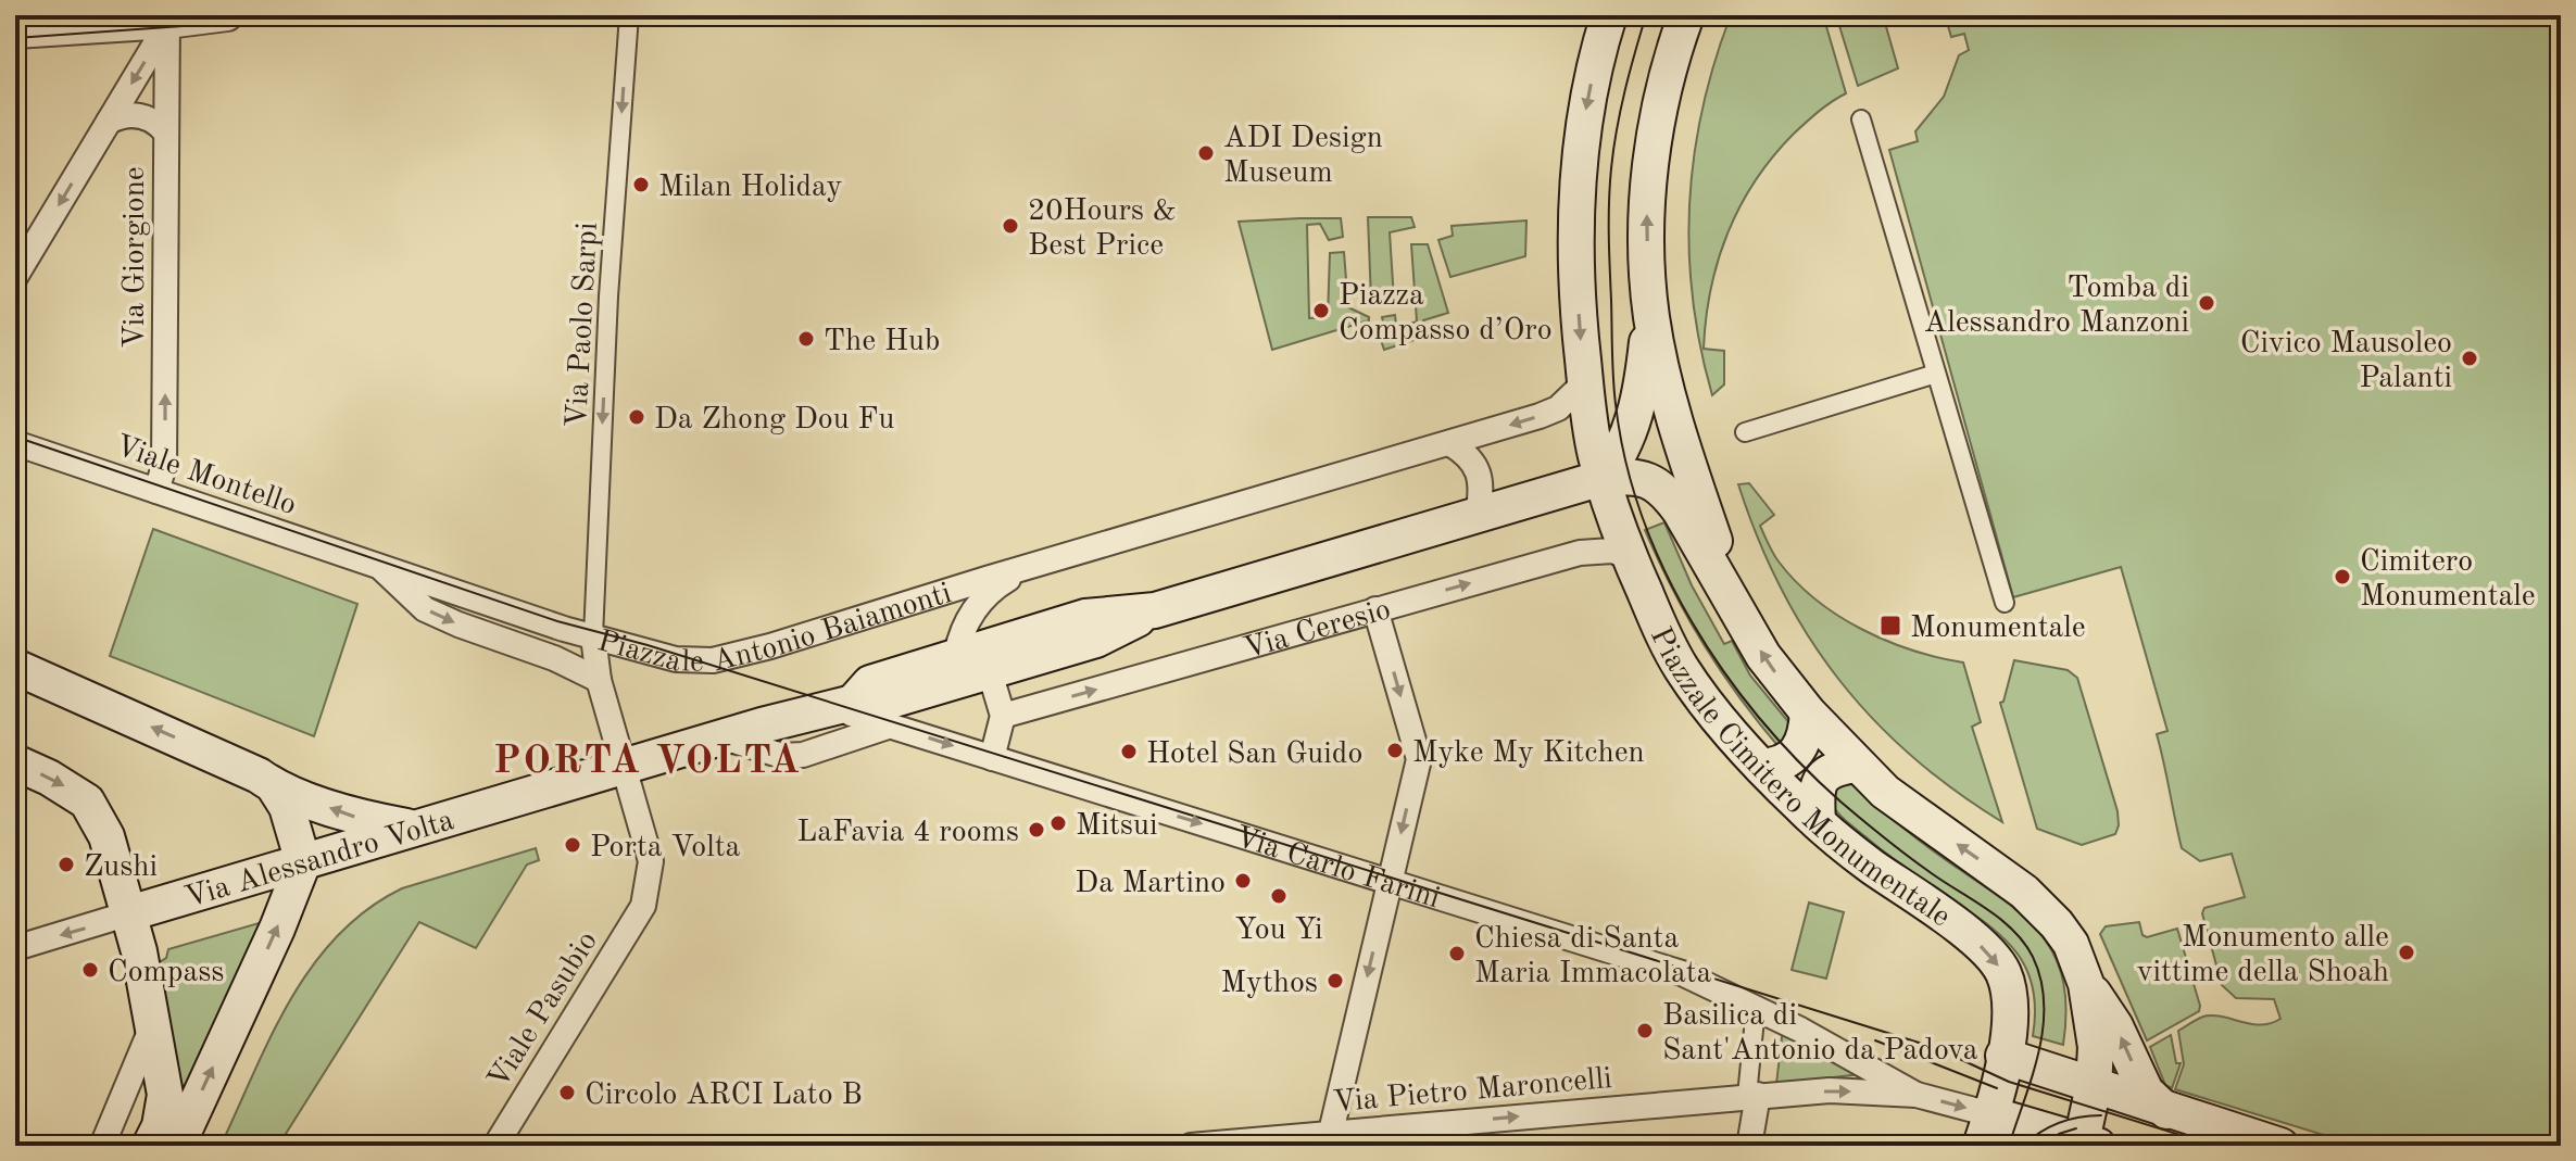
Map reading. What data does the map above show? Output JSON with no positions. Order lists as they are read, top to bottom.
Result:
{
  "streets": {
    "main road": [
      "Via Ceresio",
      "Piazzale Cimitero Monumentale",
      "Via Alessandro Volta",
      "Via Carlo Farini"
    ],
    "street": [
      "Via Giorgione",
      "Via Paolo Sarpi",
      "Viale Montello",
      "Piazzale Antonio Baiamonti",
      "Viale Pasubio",
      "Via Pietro Maroncelli"
    ]
  },
  "crossings": [
    ["Via Giorgione", "Viale Montello"],
    ["Via Paolo Sarpi", "Viale Montello"],
    ["Via Paolo Sarpi", "Piazzale Antonio Baiamonti"],
    ["Viale Montello", "Piazzale Antonio Baiamonti"],
    ["Piazzale Antonio Baiamonti", "Via Alessandro Volta"],
    ["Piazzale Antonio Baiamonti", "Viale Pasubio"],
    ["Via Ceresio", "Piazzale Cimitero Monumentale"],
    ["Piazzale Cimitero Monumentale", "Via Carlo Farini"],
    ["Via Carlo Farini", "Via Pietro Maroncelli"]
  ],
  "one_way": [
    "Via Giorgione",
    "Via Paolo Sarpi",
    "Via Carlo Farini",
    "Via Pietro Maroncelli"
  ],
  "districts": ["PORTA VOLTA"],
  "places": {
    "other": [
      "ADI Design Museum",
      "Milan Holiday",
      "20Hours & Best Price",
      "Tomba di Alessandro Manzoni",
      "Piazza Compasso d’Oro",
      "The Hub",
      "Civico Mausoleo Palanti",
      "Da Zhong Dou Fu",
      "Cimitero Monumentale",
      "Myke My Kitchen",
      "Hotel San Guido",
      "Mitsui",
      "LaFavia 4 rooms",
      "Porta Volta",
      "Zushi",
      "Da Martino",
      "You Yi",
      "Monumento alle vittime della Shoah",
      "Chiesa di Santa Maria Immacolata",
      "Compass",
      "Mythos",
      "Basilica di Sant'Antonio da Padova",
      "Circolo ARCI Lato B"
    ],
    "transit": ["Monumentale"]
  }
}
